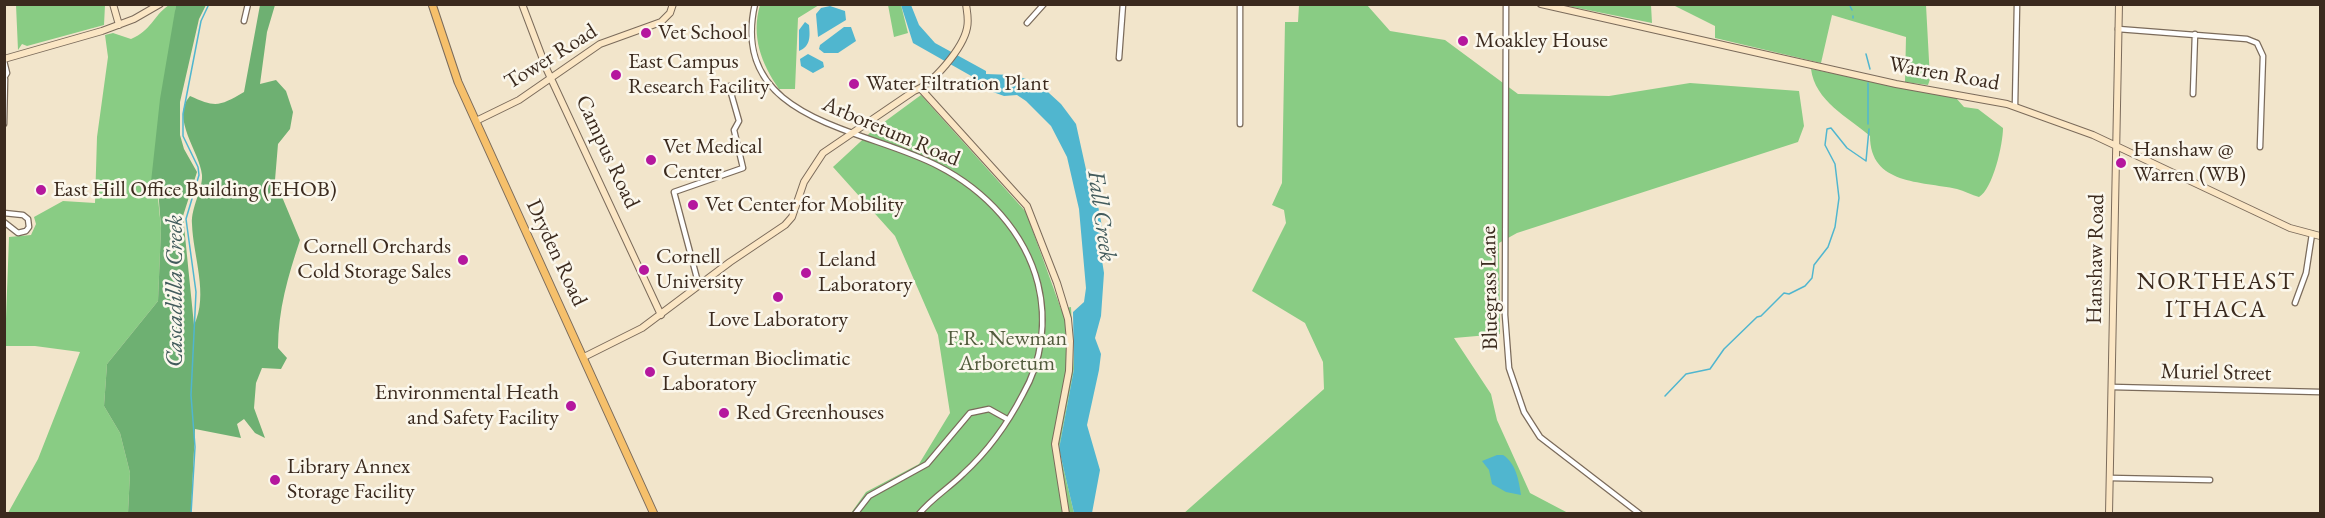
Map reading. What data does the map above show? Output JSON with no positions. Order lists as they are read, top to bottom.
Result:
{
  "streets": {
    "main road": ["Dryden Road"],
    "street": [
      "Tower Road",
      "Warren Road",
      "Arboretum Road",
      "Campus Road",
      "Hanshaw Road",
      "Bluegrass Lane",
      "Muriel Street"
    ]
  },
  "crossings": [
    ["Tower Road", "Campus Road"],
    ["Tower Road", "Dryden Road"],
    ["Warren Road", "Hanshaw Road"],
    ["Hanshaw Road", "Muriel Street"]
  ],
  "districts": ["NORTHEAST ITHACA"],
  "water": ["Fall Creek", "Cascadilla Creek"],
  "parks": ["F.R. Newman Arboretum"],
  "places": [
    "Vet School",
    "Moakley House",
    "East Campus Research Facility",
    "Water Filtration Plant",
    "Vet Medical Center",
    "Hanshaw @ Warren (WB)",
    "East Hill Office Building (EHOB)",
    "Vet Center for Mobility",
    "Cornell Orchards Cold Storage Sales",
    "Cornell University",
    "Leland Laboratory",
    "Love Laboratory",
    "Guterman Bioclimatic Laboratory",
    "Environmental Heath and Safety Facility",
    "Red Greenhouses",
    "Library Annex Storage Facility"
  ]
}
